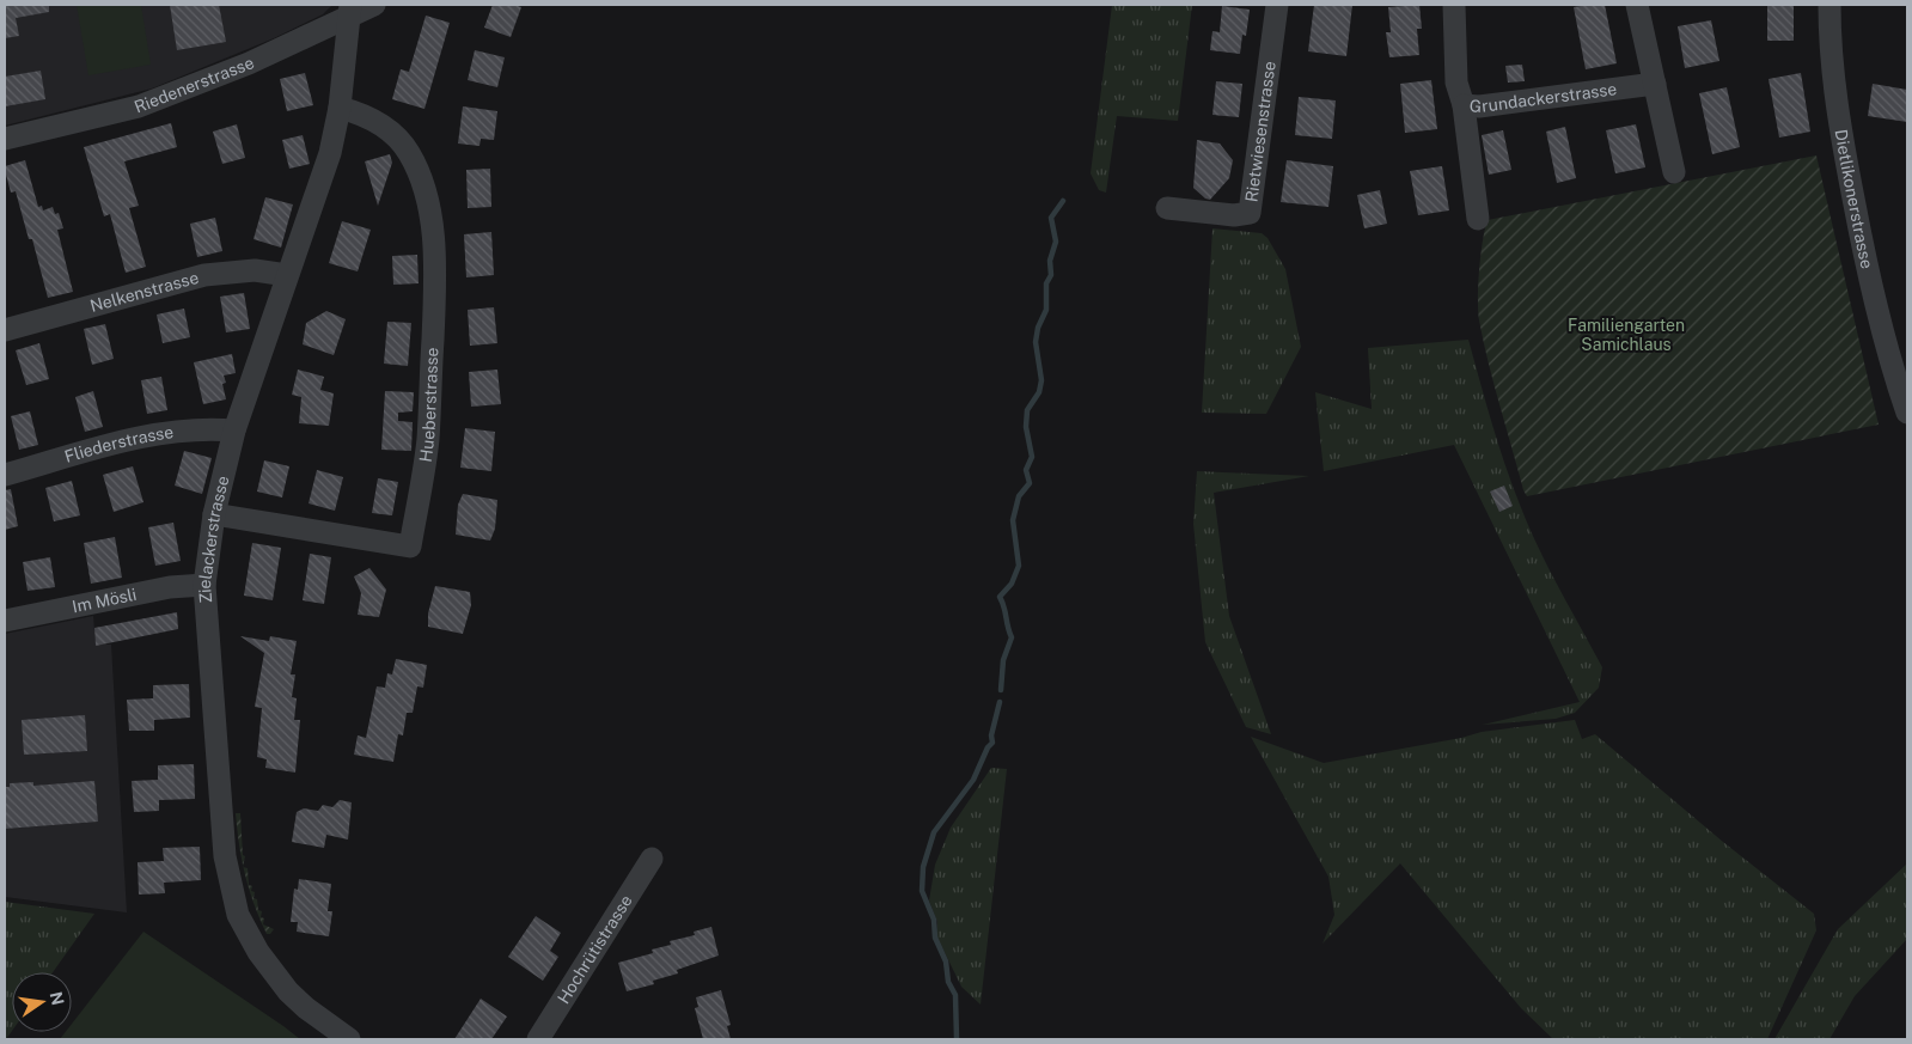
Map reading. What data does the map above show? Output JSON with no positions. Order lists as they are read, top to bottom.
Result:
{
  "streets": {
    "street": [
      "Riedenerstrasse",
      "Grundackerstrasse",
      "Rietwiesenstrasse",
      "Dietlikonerstrasse",
      "Nelkenstrasse",
      "Hueberstrasse",
      "Fliederstrasse",
      "Zielackerstrasse",
      "Im Mösli",
      "Hochrütistrasse"
    ]
  },
  "crossings": [
    ["Riedenerstrasse", "Zielackerstrasse"],
    ["Nelkenstrasse", "Zielackerstrasse"],
    ["Hueberstrasse", "Zielackerstrasse"],
    ["Fliederstrasse", "Zielackerstrasse"],
    ["Zielackerstrasse", "Im Mösli"]
  ],
  "parks": ["Familiengarten Samichlaus"],
  "north": "right"
}
